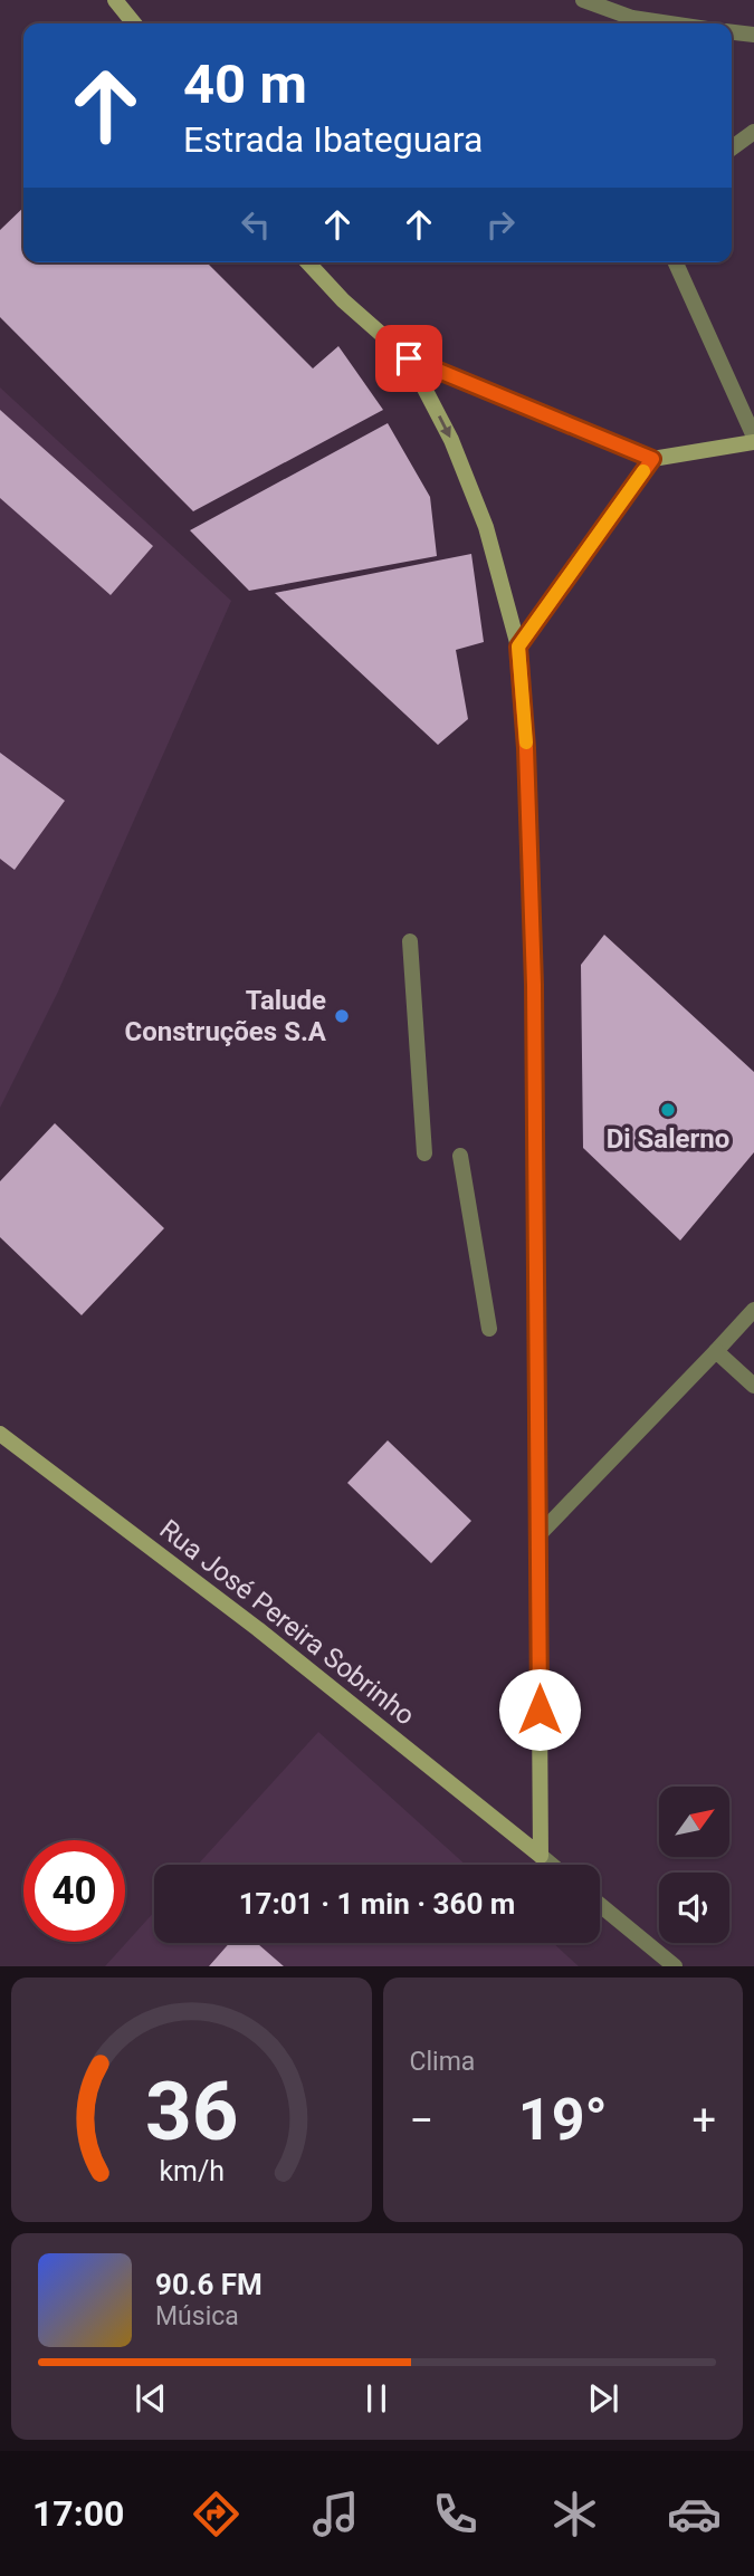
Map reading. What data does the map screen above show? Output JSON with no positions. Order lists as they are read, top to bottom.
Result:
{
  "streets": {
    "street": ["Rua José Pereira Sobrinho"]
  },
  "places": ["Talude Construções S.A", "Di Salerno"],
  "north": "top right",
  "page": {
    "turn": ["40 m", "Estrada Ibateguara"],
    "limit": "40",
    "trip": "17:01 · 1 min · 360 m",
    "tile": "Clima",
    "heat": ["−", "19°", "+"],
    "song": ["90.6 FM", "Música"],
    "tabs": "17:00",
    "gauge": ["36", "km/h"]
  }
}
